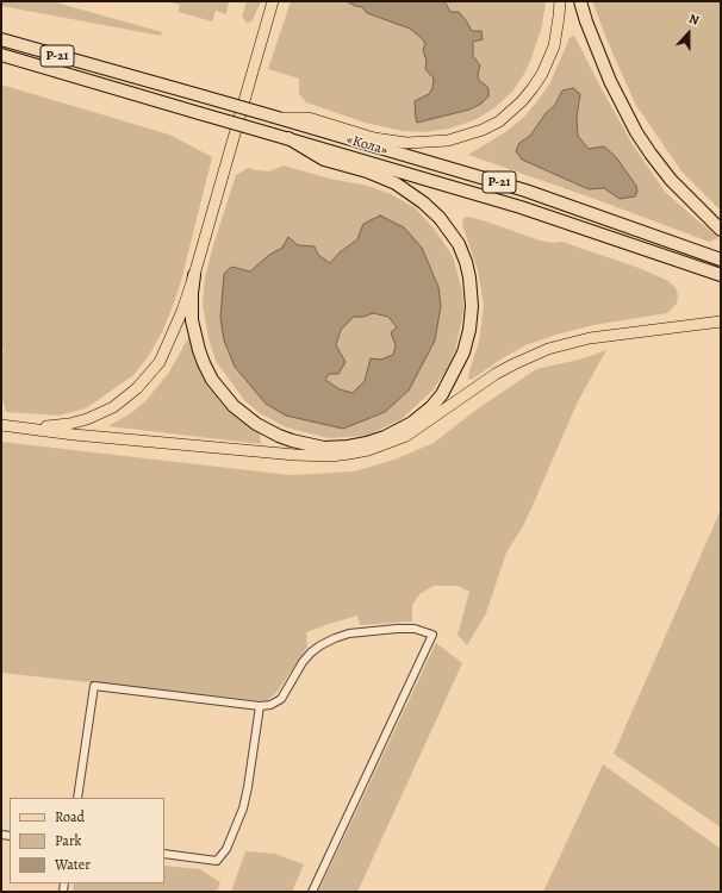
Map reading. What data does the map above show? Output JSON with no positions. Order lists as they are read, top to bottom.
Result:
{
  "streets": {
    "highway": ["Р-21", "«Кола»"]
  },
  "legend": ["Road", "Park", "Water"],
  "north": "top"
}
